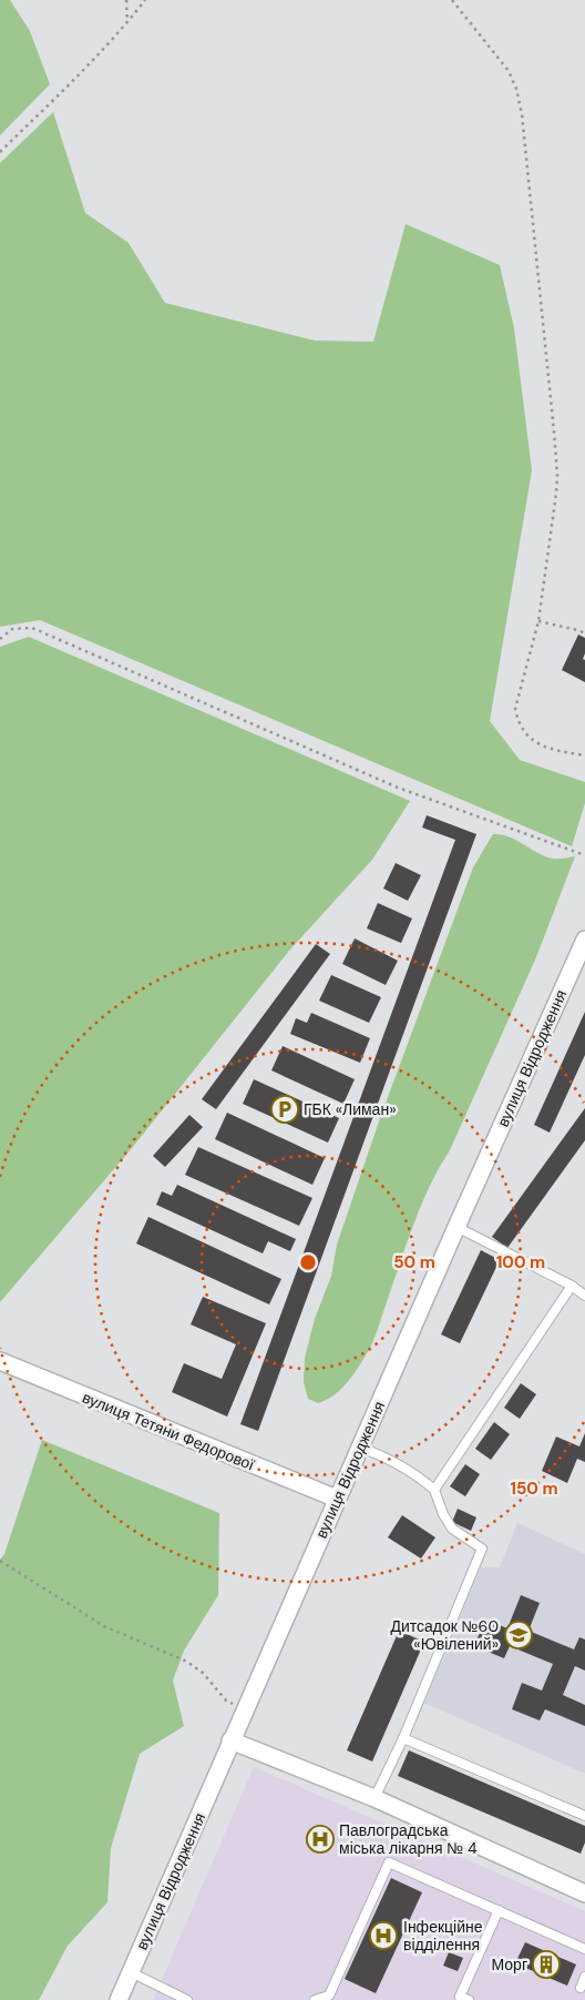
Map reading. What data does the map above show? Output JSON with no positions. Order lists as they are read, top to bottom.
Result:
{
  "streets": {
    "street": ["вулиця Відродження", "вулиця Тетяни Федорової"]
  },
  "crossings": [
    ["вулиця Відродження", "вулиця Тетяни Федорової"]
  ],
  "places": {
    "parking": ["ГБК «Лиман»"],
    "school or university": ["Дитсадок №60 «Ювілений»"],
    "hospital": ["Павлоградська міська лікарня № 4", "Інфекційне відділення"],
    "building": ["Морг"]
  },
  "rings": ["50 m", "100 m", "150 m"]
}
